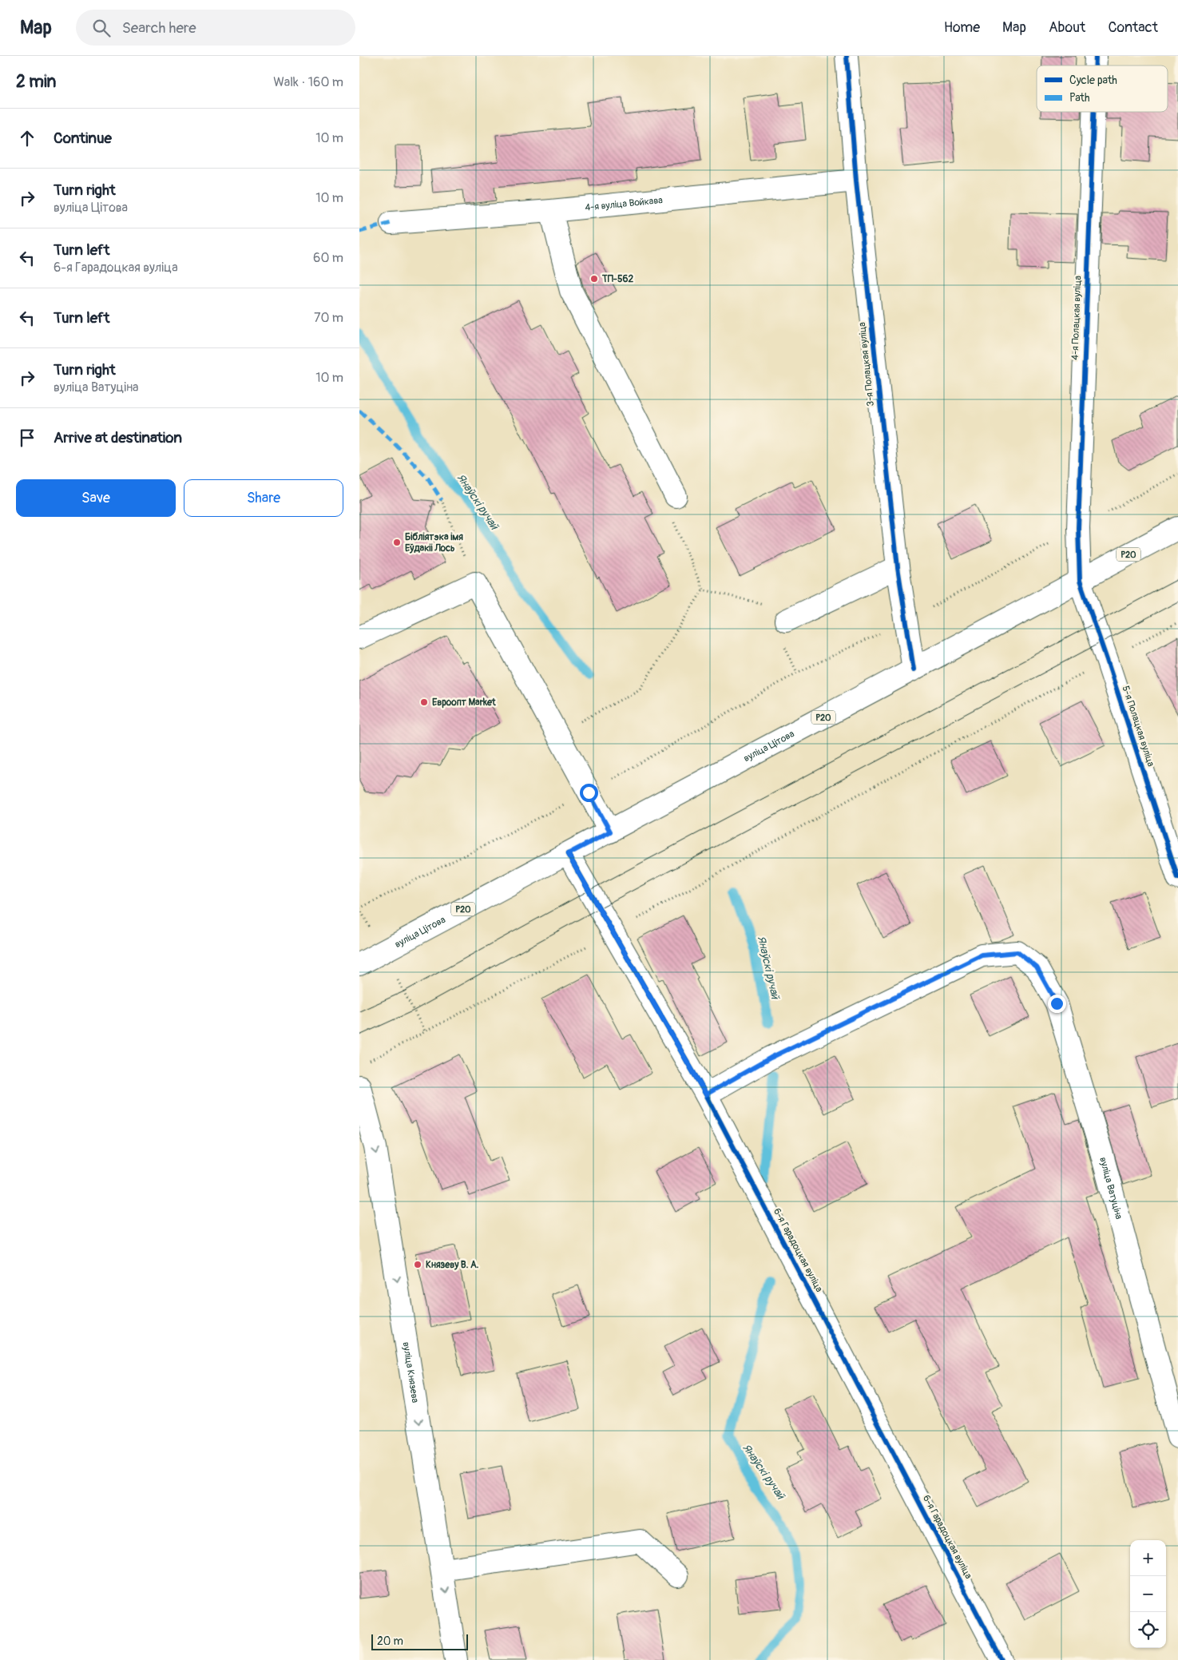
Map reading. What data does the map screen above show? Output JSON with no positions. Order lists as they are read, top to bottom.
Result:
{
  "streets": {
    "street": [
      "4-я вуліца Войкава",
      "4-я Полацкая вуліца",
      "3-я Полацкая вуліца",
      "Р20",
      "5-я Полацкая вуліца",
      "вуліца Цітова",
      "вуліца Ватуціна",
      "6-я Гарадоцкая вуліца",
      "вуліца Князева"
    ]
  },
  "crossings": [
    ["4-я вуліца Войкава", "3-я Полацкая вуліца"],
    ["4-я Полацкая вуліца", "5-я Полацкая вуліца"],
    ["4-я Полацкая вуліца", "вуліца Цітова"],
    ["3-я Полацкая вуліца", "вуліца Цітова"],
    ["5-я Полацкая вуліца", "вуліца Цітова"],
    ["вуліца Цітова", "6-я Гарадоцкая вуліца"],
    ["вуліца Ватуціна", "6-я Гарадоцкая вуліца"]
  ],
  "one_way": ["вуліца Князева"],
  "water": ["Янаўскі ручай"],
  "places": [
    "ТП-562",
    "Бібліятэка імя Еўдакіі Лось",
    "Евроопт Market",
    "Князеву В. А."
  ],
  "legend": ["Cycle path", "Path"],
  "scale_bar": "20 m",
  "page": {
    "header": "Map",
    "search": "Search here",
    "nav": [
      "Home",
      "Map",
      "About",
      "Contact"
    ],
    "heading": ["2 min", "Walk · 160 m"],
    "list": [
      ["Continue", "10 m"],
      ["Turn right", "вуліца Цітова", "10 m"],
      ["Turn left", "6-я Гарадоцкая вуліца", "60 m"],
      ["Turn left", "70 m"],
      ["Turn right", "вуліца Ватуціна", "10 m"],
      "Arrive at destination"
    ],
    "buttons": ["Save", "Share"],
    "map_buttons": ["+", "−"],
    "scale": "20 m"
  }
}
